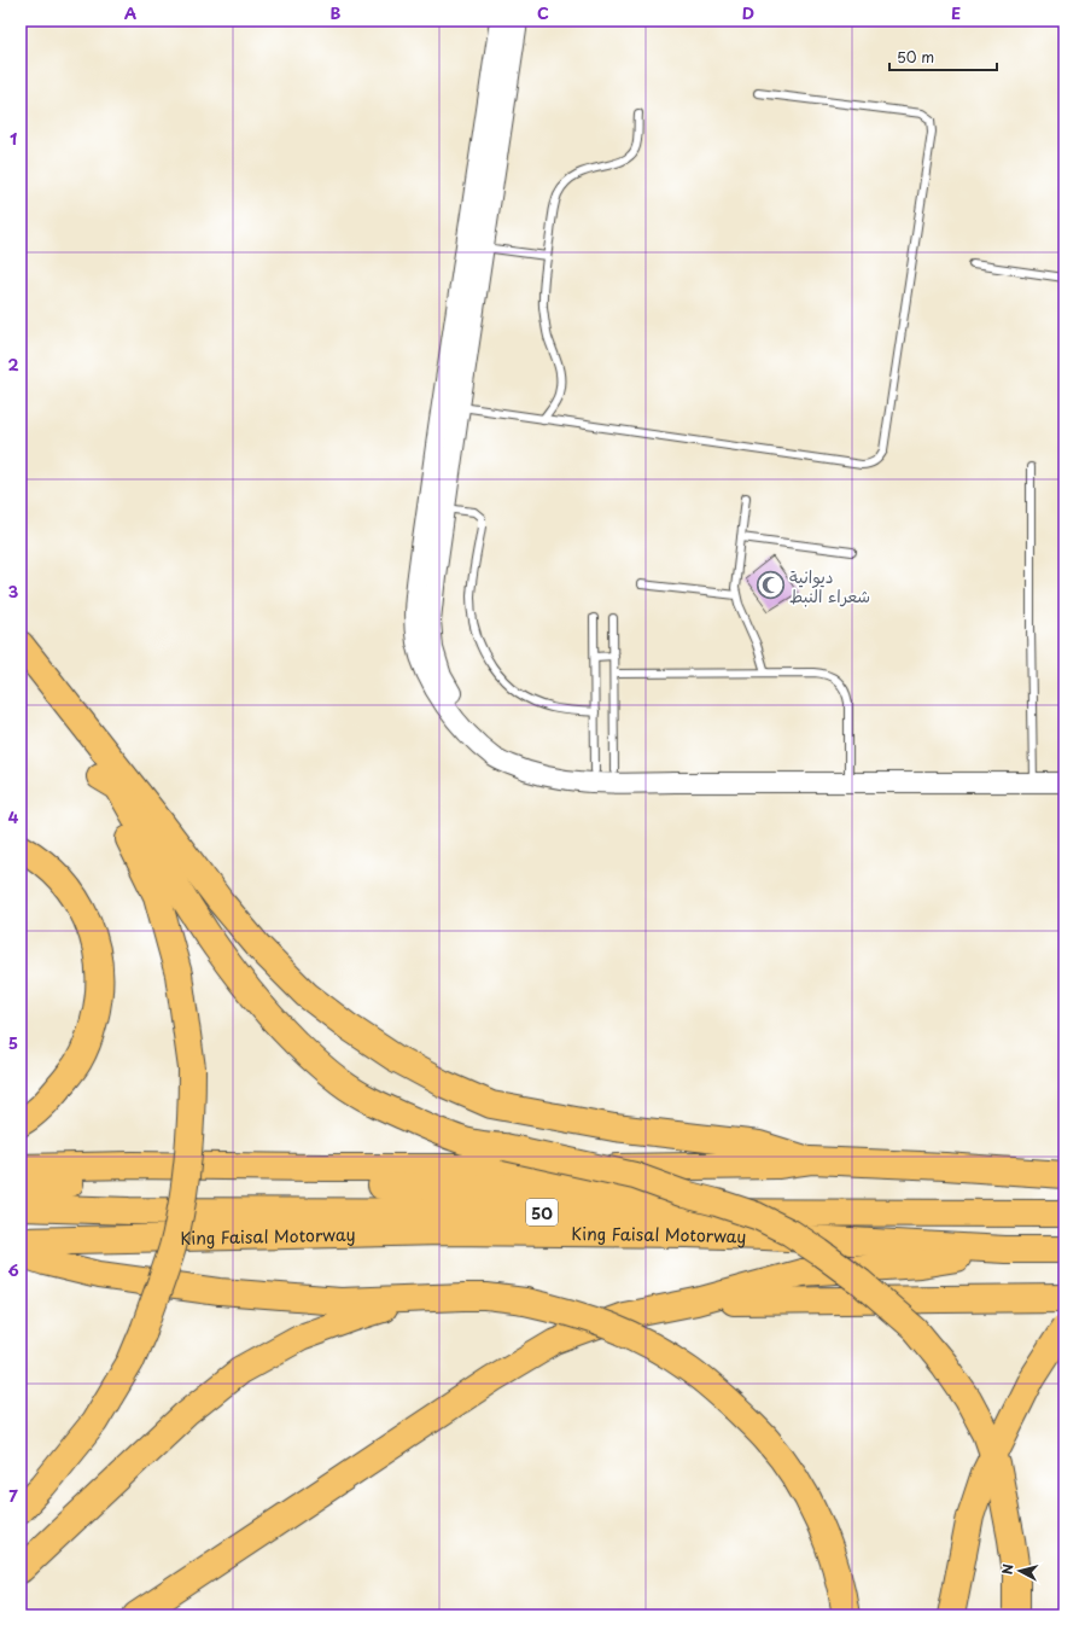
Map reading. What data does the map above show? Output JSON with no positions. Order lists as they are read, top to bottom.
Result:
{
  "streets": {
    "highway": ["50", "King Faisal Motorway"]
  },
  "places": {
    "mosque": ["ديوانية شعراء النبط"]
  },
  "scale_bar": "50 m",
  "north": "left",
  "grid": {
    "columns": [
      "A",
      "B",
      "C",
      "D",
      "E"
    ],
    "rows": [
      "1",
      "2",
      "3",
      "4",
      "5",
      "6",
      "7"
    ]
  }
}
